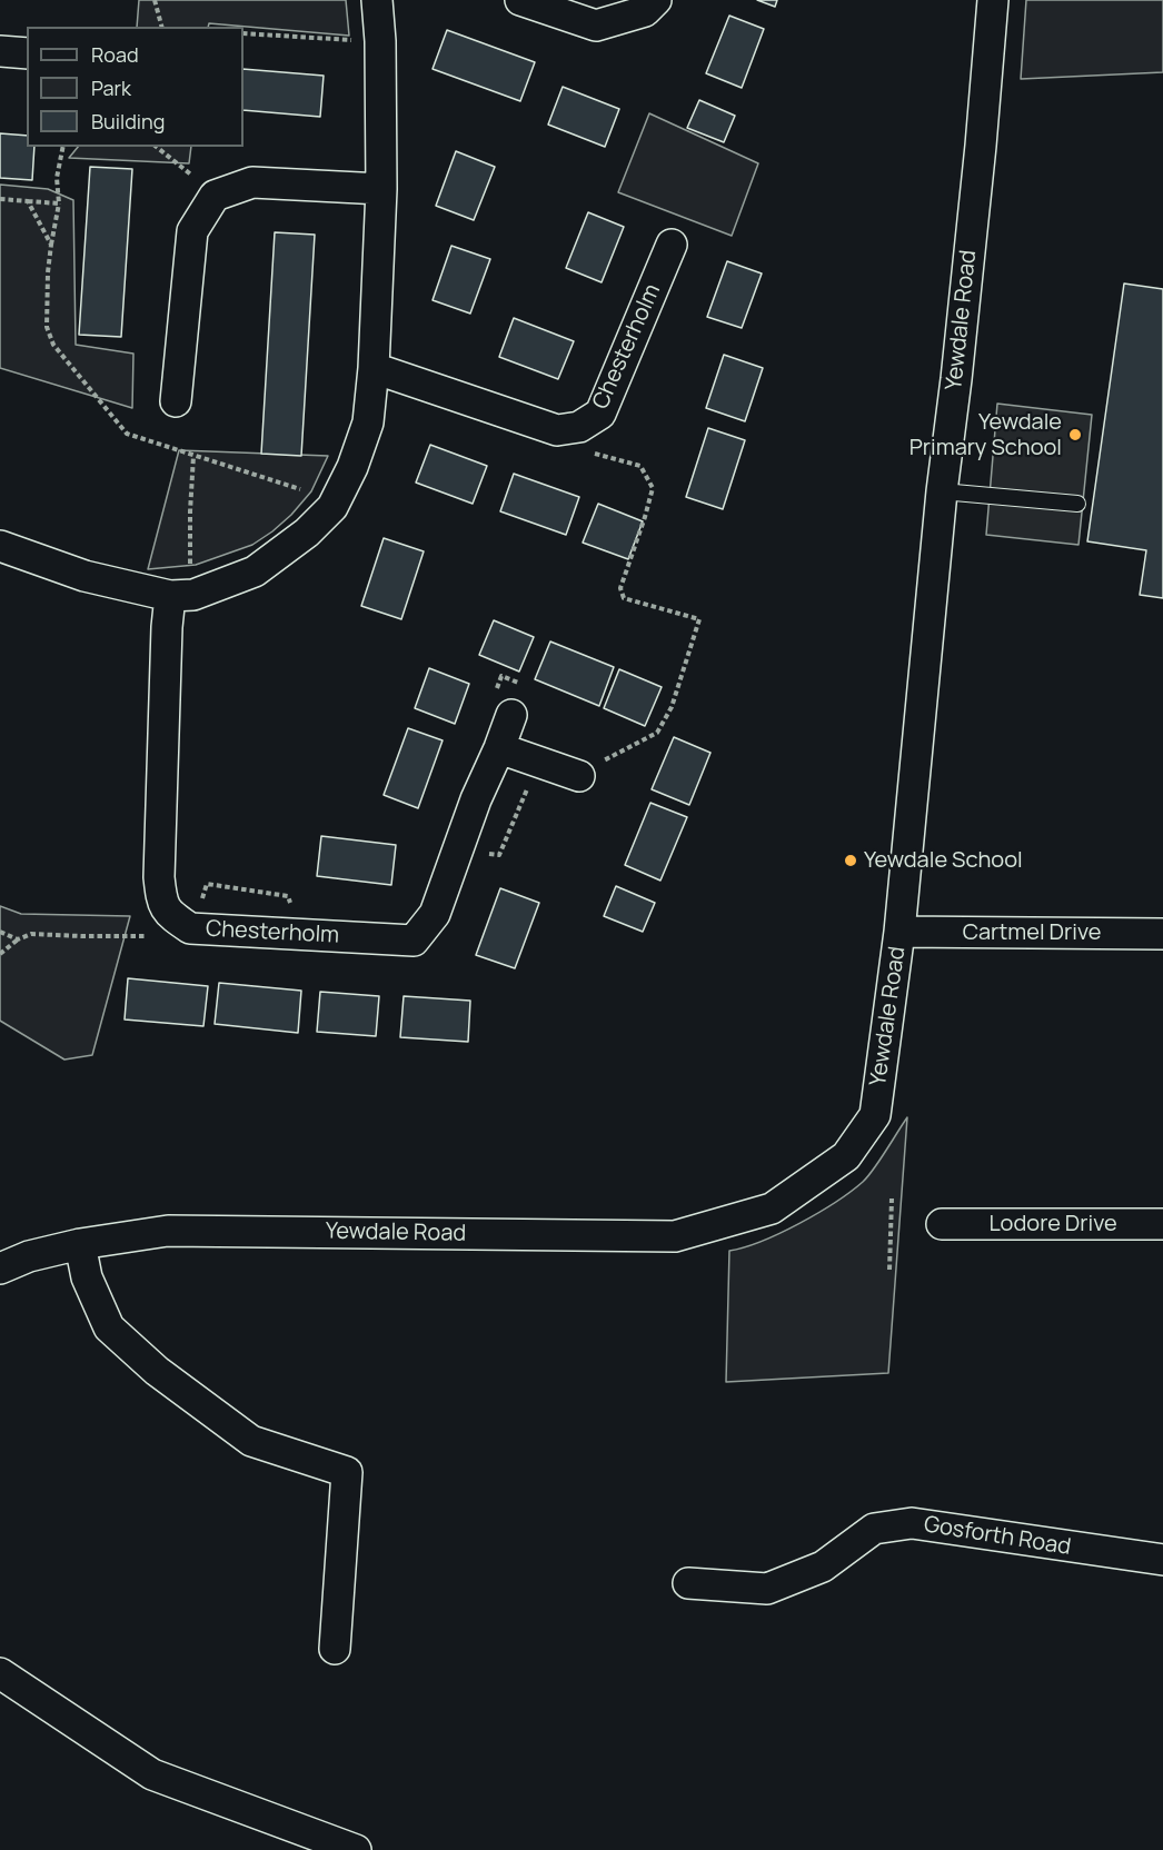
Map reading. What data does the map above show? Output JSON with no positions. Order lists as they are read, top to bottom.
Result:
{
  "streets": {
    "street": [
      "Yewdale Road",
      "Chesterholm",
      "Cartmel Drive",
      "Lodore Drive",
      "Gosforth Road"
    ]
  },
  "crossings": [
    ["Yewdale Road", "Cartmel Drive"]
  ],
  "places": ["Yewdale Primary School", "Yewdale School"],
  "legend": ["Road", "Park", "Building"]
}
